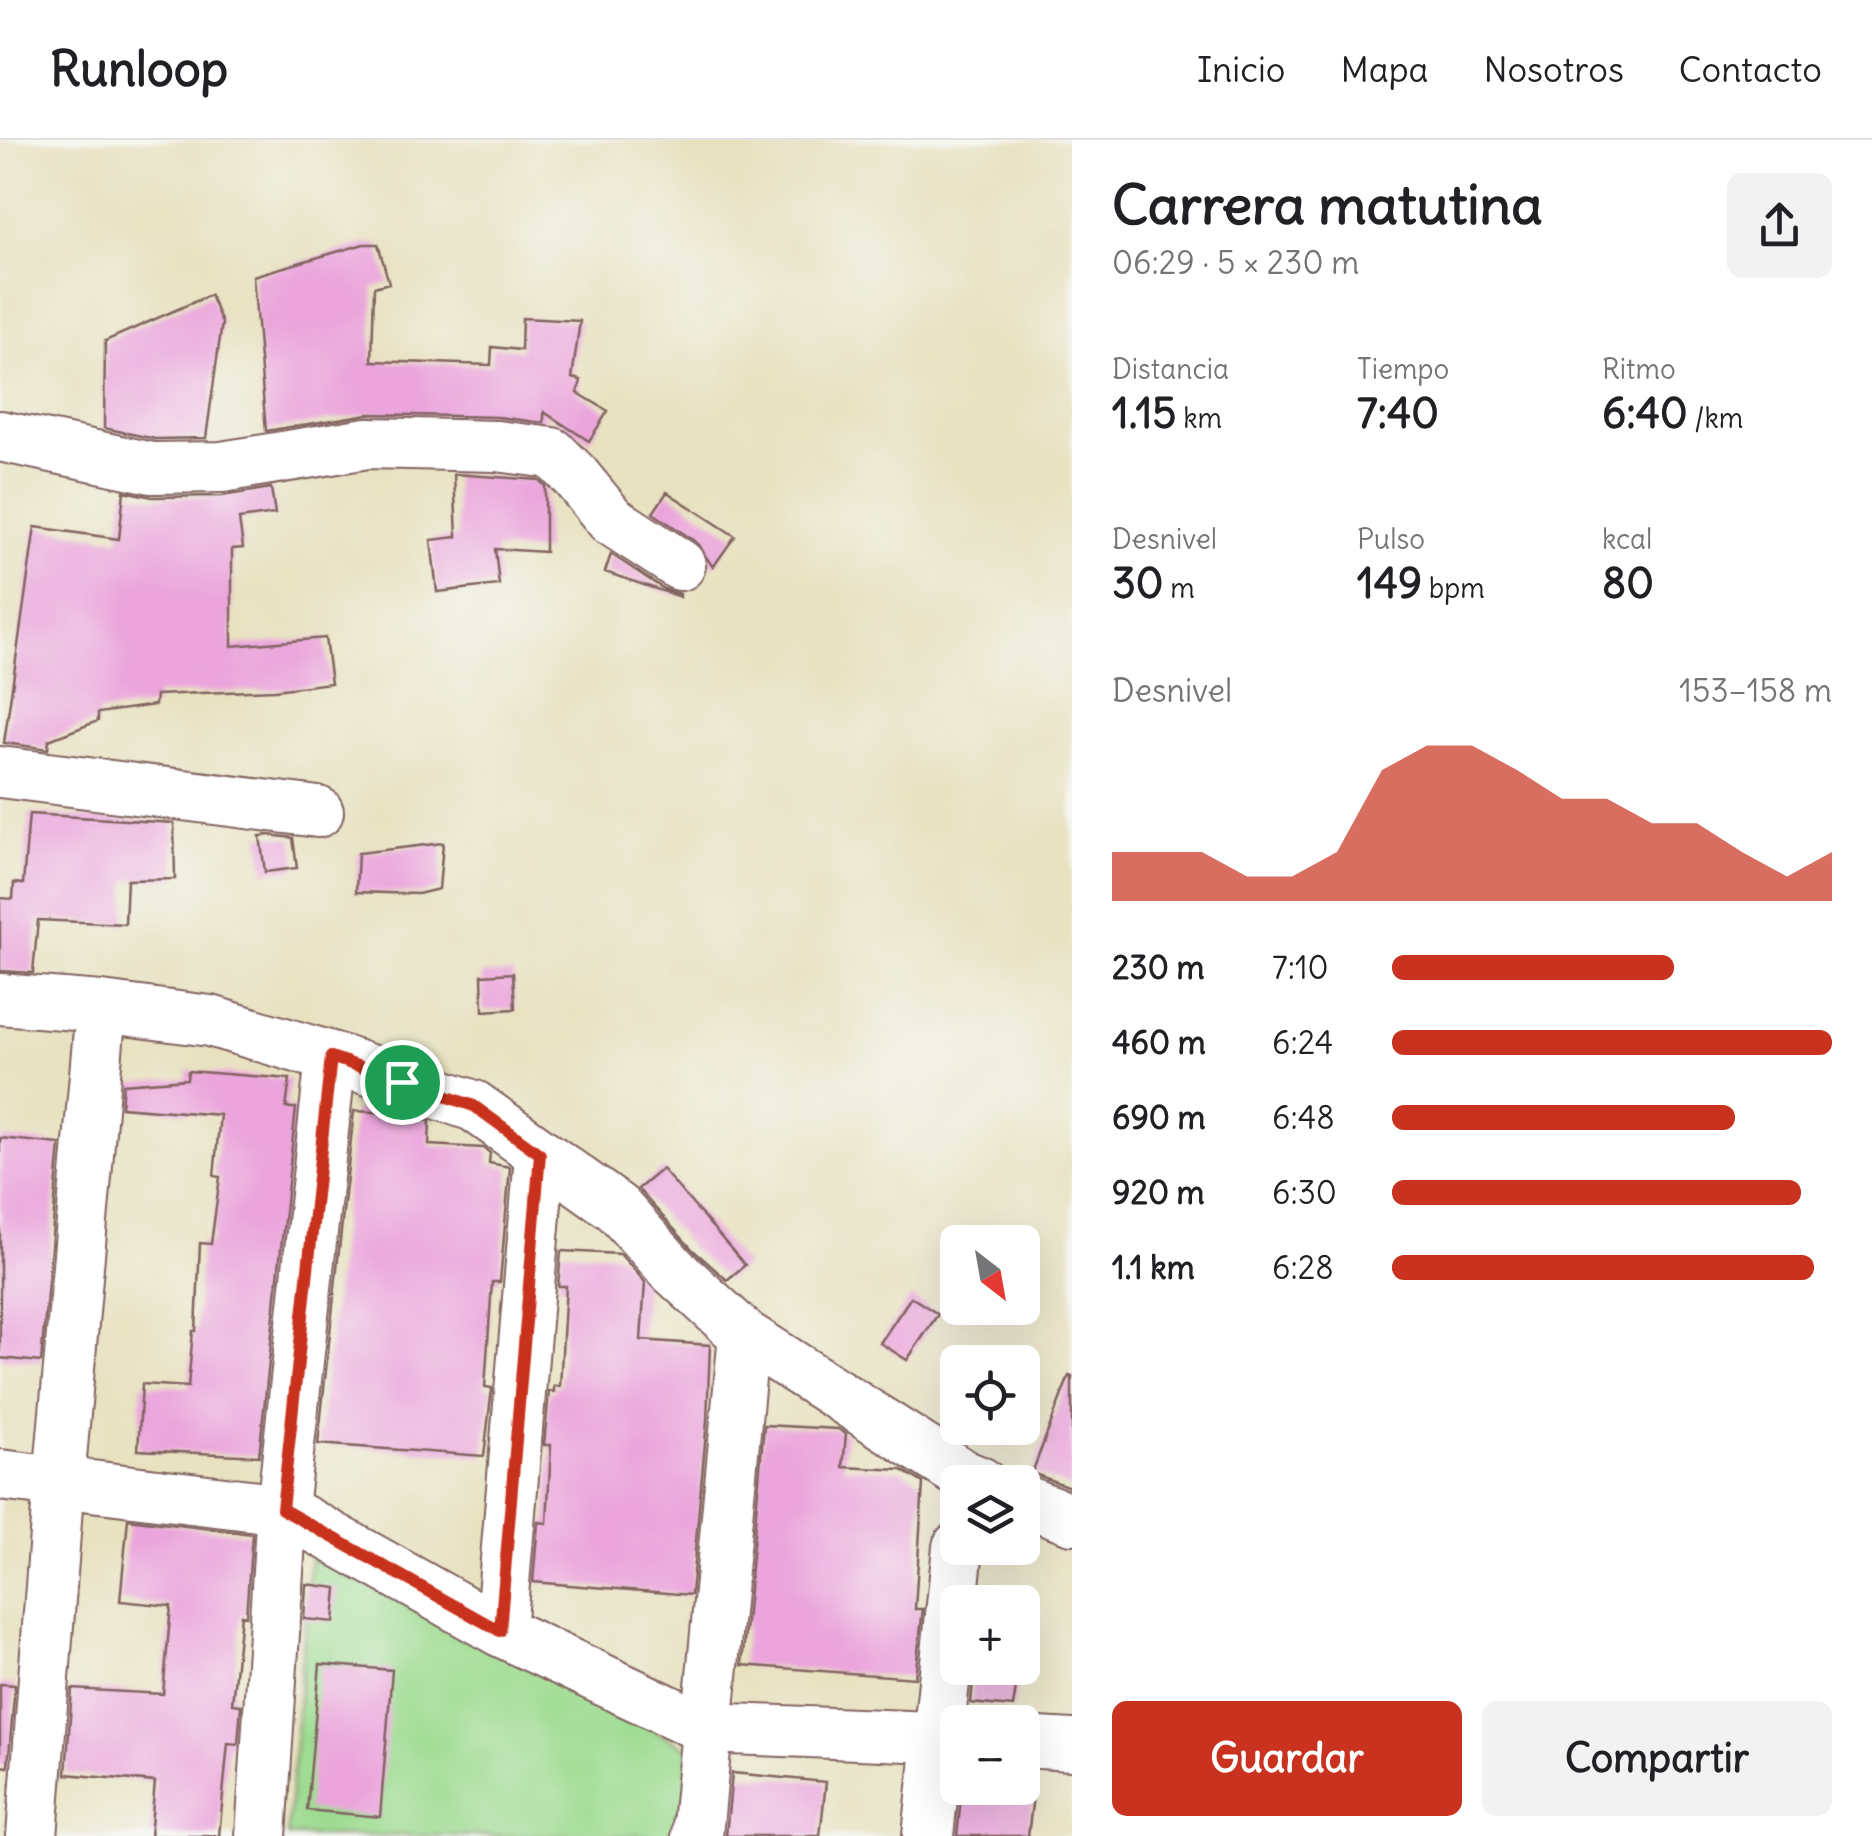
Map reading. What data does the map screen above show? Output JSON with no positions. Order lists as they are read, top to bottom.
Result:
{
  "north": "bottom right",
  "page": {
    "header": "Runloop",
    "nav": [
      "Inicio",
      "Mapa",
      "Nosotros",
      "Contacto"
    ],
    "heading": ["Carrera matutina", "06:29 · 5 × 230 m"],
    "stats": [
      ["Distancia", "1.15 km"],
      ["Tiempo", "7:40"],
      ["Ritmo", "6:40 /km"],
      ["Desnivel", "30 m"],
      ["Pulso", "149 bpm"],
      ["kcal", "80"]
    ],
    "chart": ["Desnivel", "153–158 m"],
    "list": [
      {
        "name": "230 m",
        "note": "7:10"
      },
      {
        "name": "460 m",
        "note": "6:24"
      },
      {
        "name": "690 m",
        "note": "6:48"
      },
      {
        "name": "920 m",
        "note": "6:30"
      },
      {
        "name": "1.1 km",
        "note": "6:28"
      }
    ],
    "map_buttons": ["+", "−"],
    "buttons": ["Guardar", "Compartir"]
  }
}
